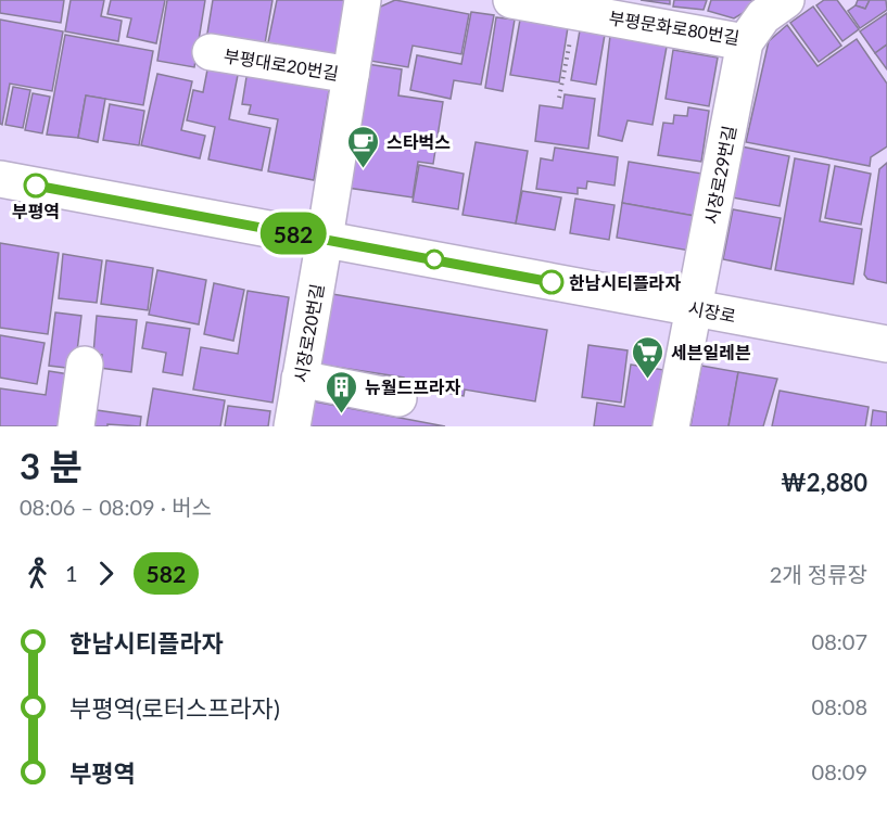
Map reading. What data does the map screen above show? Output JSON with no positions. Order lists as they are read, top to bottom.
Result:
{
  "streets": {
    "street": [
      "부평문화로80번길",
      "부평대로20번길",
      "시장로29번길",
      "시장로",
      "시장로20번길"
    ]
  },
  "crossings": [
    ["부평문화로80번길", "시장로29번길"],
    ["부평대로20번길", "시장로"],
    ["부평대로20번길", "시장로20번길"],
    ["시장로29번길", "시장로"],
    ["시장로", "시장로20번길"]
  ],
  "places": {
    "cafe": ["스타벅스"],
    "other": ["부평역", "한남시티플라자"],
    "supermarket": ["세븐일레븐"],
    "building": ["뉴월드프라자"]
  },
  "lines": ["bus line 582"],
  "page": {
    "on_map": "582",
    "heading": ["3 분", "08:06 – 08:09 · 버스", "₩2,880"],
    "legs": ["1", "582", "2개 정류장"],
    "list": [
      {
        "name": "한남시티플라자",
        "value": "08:07"
      },
      {
        "name": "부평역(로터스프라자)",
        "value": "08:08"
      },
      {
        "name": "부평역",
        "value": "08:09"
      }
    ]
  }
}
